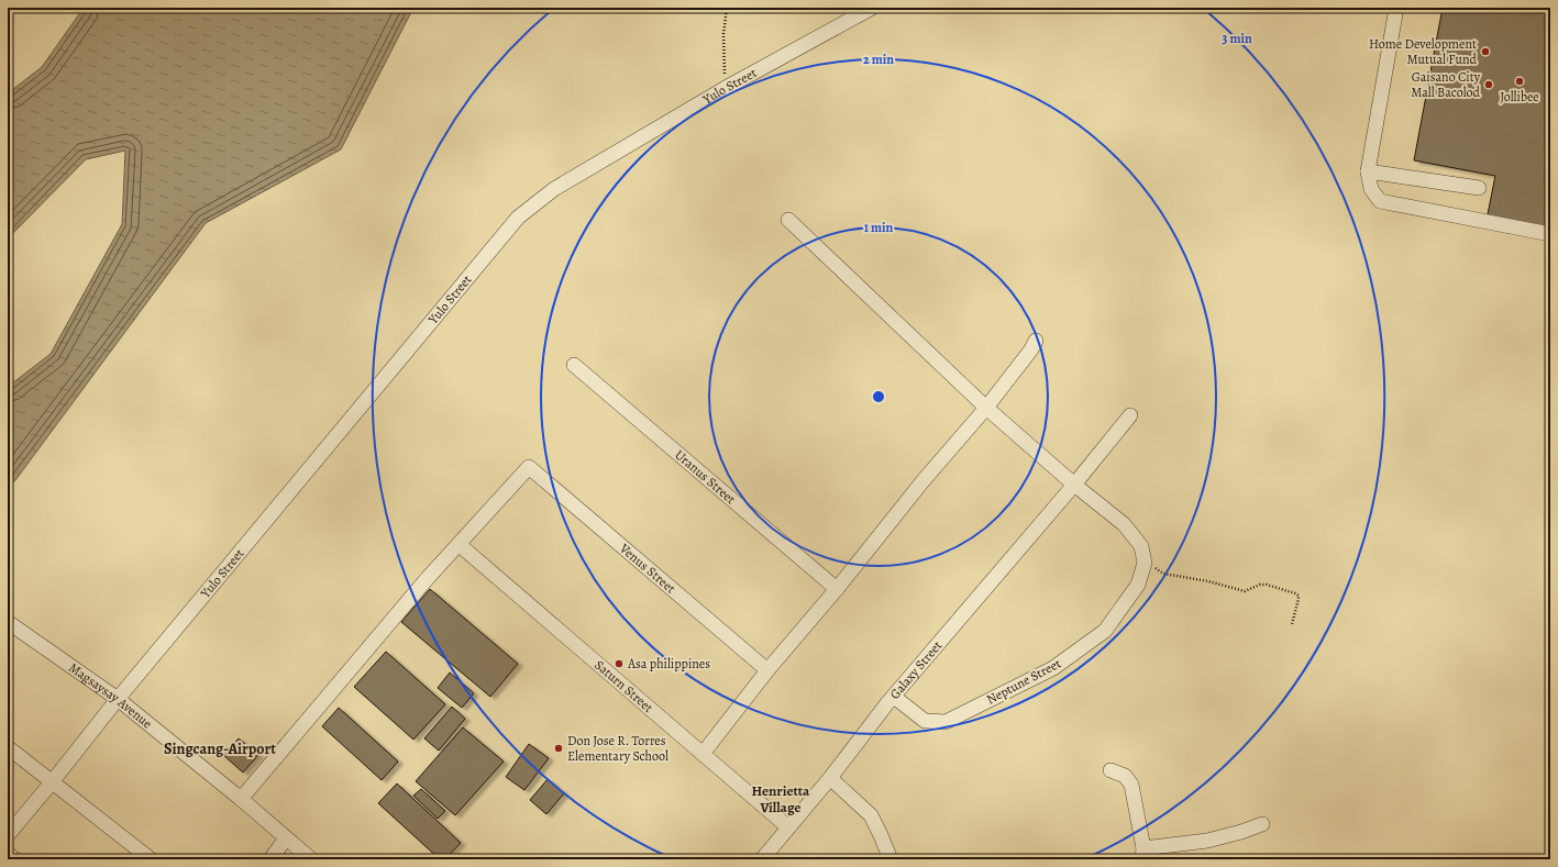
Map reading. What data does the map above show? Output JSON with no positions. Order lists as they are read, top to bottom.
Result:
{
  "streets": {
    "street": [
      "Yulo Street",
      "Uranus Street",
      "Venus Street",
      "Galaxy Street",
      "Neptune Street",
      "Saturn Street",
      "Magsaysay Avenue"
    ]
  },
  "crossings": [
    ["Yulo Street", "Magsaysay Avenue"],
    ["Venus Street", "Saturn Street"],
    ["Galaxy Street", "Neptune Street"],
    ["Galaxy Street", "Saturn Street"]
  ],
  "districts": ["Singcang-Airport", "Henrietta Village"],
  "places": [
    "Home Development Mutual Fund",
    "Jollibee",
    "Gaisano City Mall Bacolod",
    "Asa philippines",
    "Don Jose R. Torres Elementary School"
  ],
  "rings": ["3 min", "2 min", "1 min"]
}
